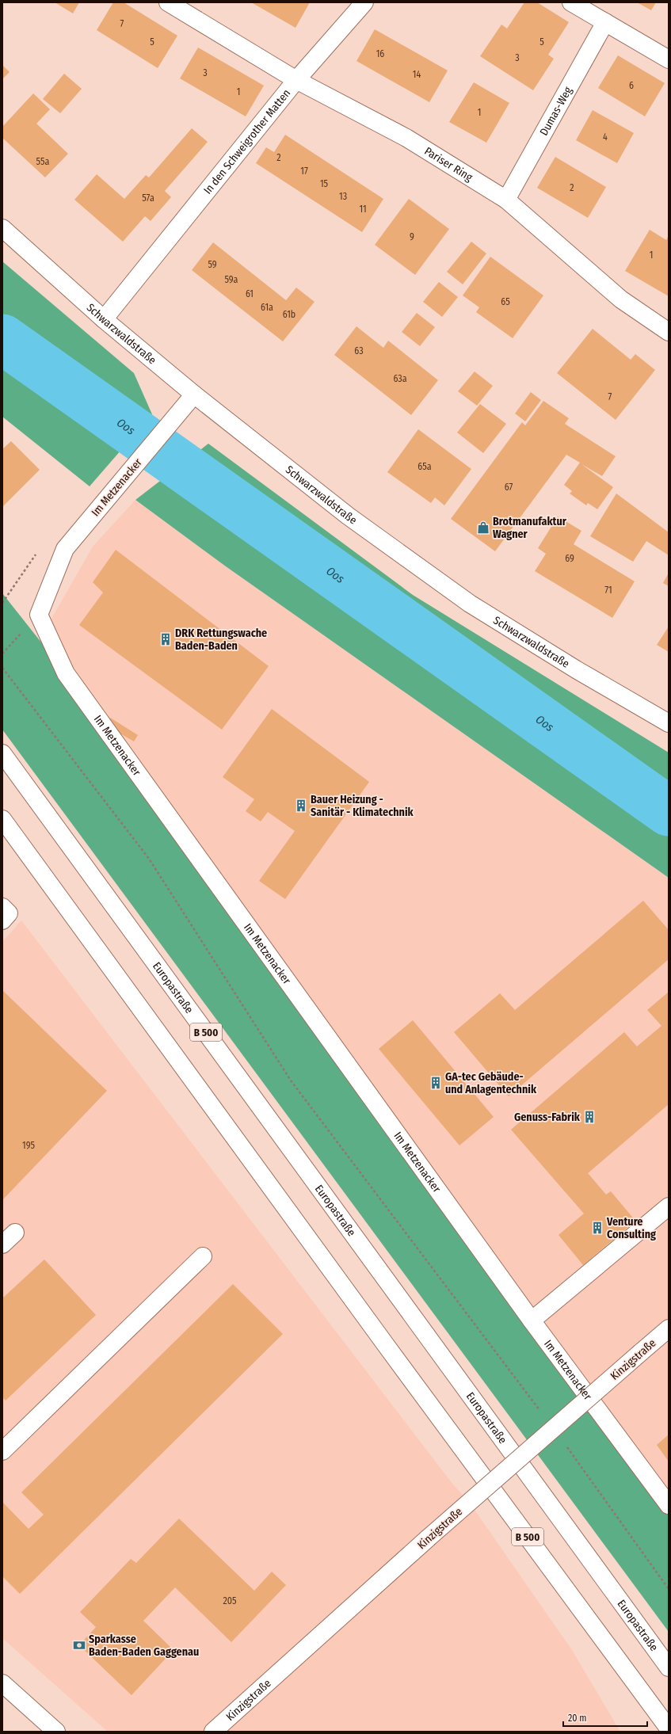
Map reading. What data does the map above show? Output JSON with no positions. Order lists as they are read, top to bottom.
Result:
{
  "streets": {
    "street": [
      "Dumas-Weg",
      "In den Schweigrother Matten",
      "Pariser Ring",
      "Schwarzwaldstraße",
      "Im Metzenacker",
      "Europastraße",
      "B 500",
      "Kinzigstraße"
    ]
  },
  "crossings": [
    ["Dumas-Weg", "Pariser Ring"],
    ["In den Schweigrother Matten", "Pariser Ring"],
    ["In den Schweigrother Matten", "Schwarzwaldstraße"],
    ["Schwarzwaldstraße", "Im Metzenacker"]
  ],
  "water": ["Oos"],
  "places": {
    "shop": ["Brotmanufaktur Wagner"],
    "building": [
      "DRK Rettungswache Baden-Baden",
      "Bauer Heizung - Sanitär - Klimatechnik",
      "GA-tec Gebäude- und Anlagentechnik",
      "Genuss-Fabrik",
      "Venture Consulting"
    ],
    "bank": ["Sparkasse Baden-Baden Gaggenau"]
  },
  "house_numbers": [
    "7",
    "5",
    "5",
    "16",
    "3",
    "3",
    "14",
    "6",
    "1",
    "1",
    "4",
    "2",
    "55a",
    "17",
    "15",
    "2",
    "13",
    "57a",
    "11",
    "9",
    "1",
    "59",
    "59a",
    "61",
    "65",
    "61a",
    "61b",
    "63",
    "63a",
    "7",
    "65a",
    "67",
    "69",
    "71",
    "195",
    "205"
  ],
  "scale_bar": "20 m"
}
